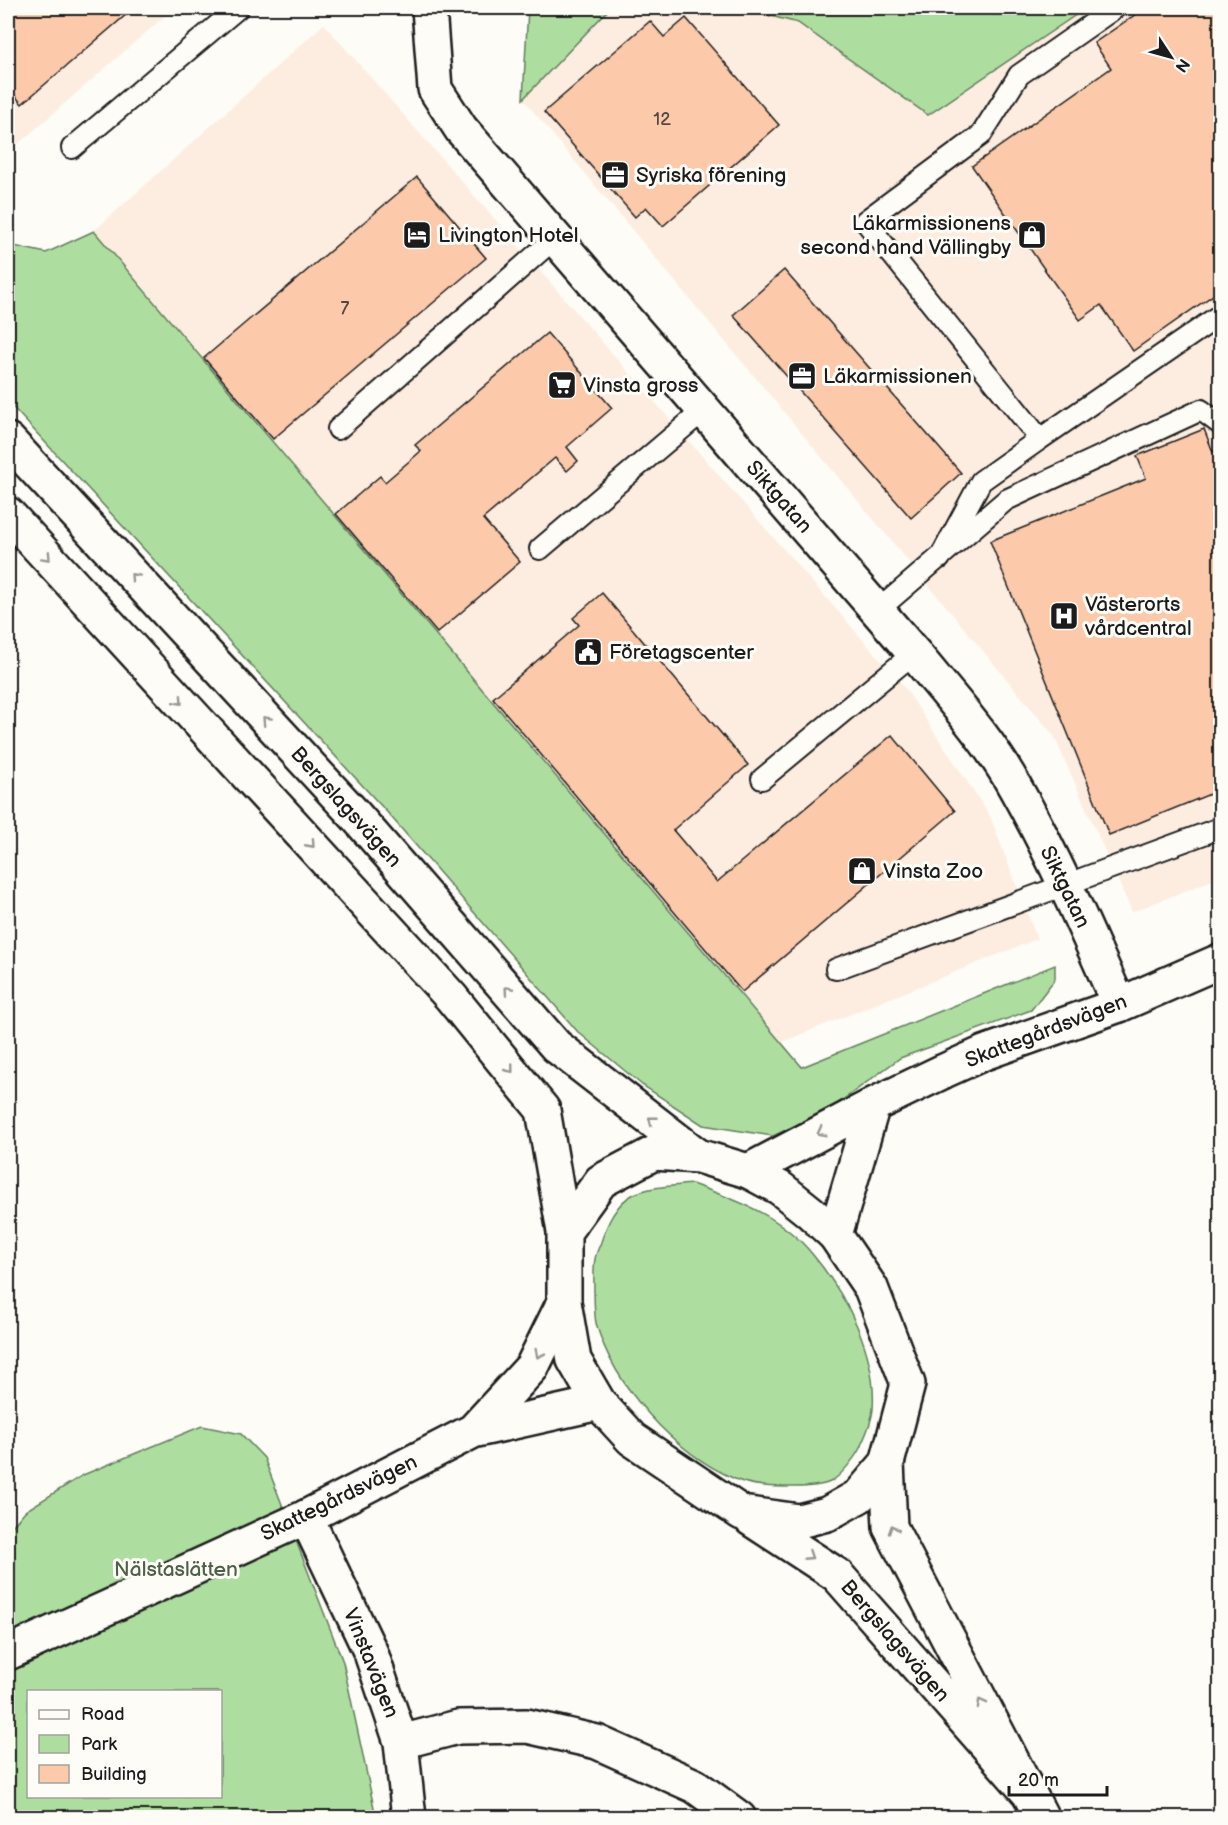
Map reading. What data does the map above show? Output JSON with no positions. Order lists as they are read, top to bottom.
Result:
{
  "streets": {
    "main road": [
      "Siktgatan",
      "Bergslagsvägen",
      "Skattegårdsvägen",
      "Vinstavägen"
    ]
  },
  "crossings": [
    ["Siktgatan", "Skattegårdsvägen"],
    ["Bergslagsvägen", "Skattegårdsvägen"],
    ["Skattegårdsvägen", "Vinstavägen"]
  ],
  "parks": ["Nälstaslätten"],
  "places": {
    "office": ["Syriska förening", "Läkarmissionen"],
    "hotel": ["Livington Hotel"],
    "shop": ["Läkarmissionens second hand Vällingby", "Vinsta Zoo"],
    "supermarket": ["Vinsta gross"],
    "hospital": ["Västerorts vårdcentral"],
    "public building": ["Företagscenter"]
  },
  "house_numbers": ["12", "7"],
  "legend": ["Road", "Park", "Building"],
  "scale_bar": "20 m",
  "north": "bottom right"
}
